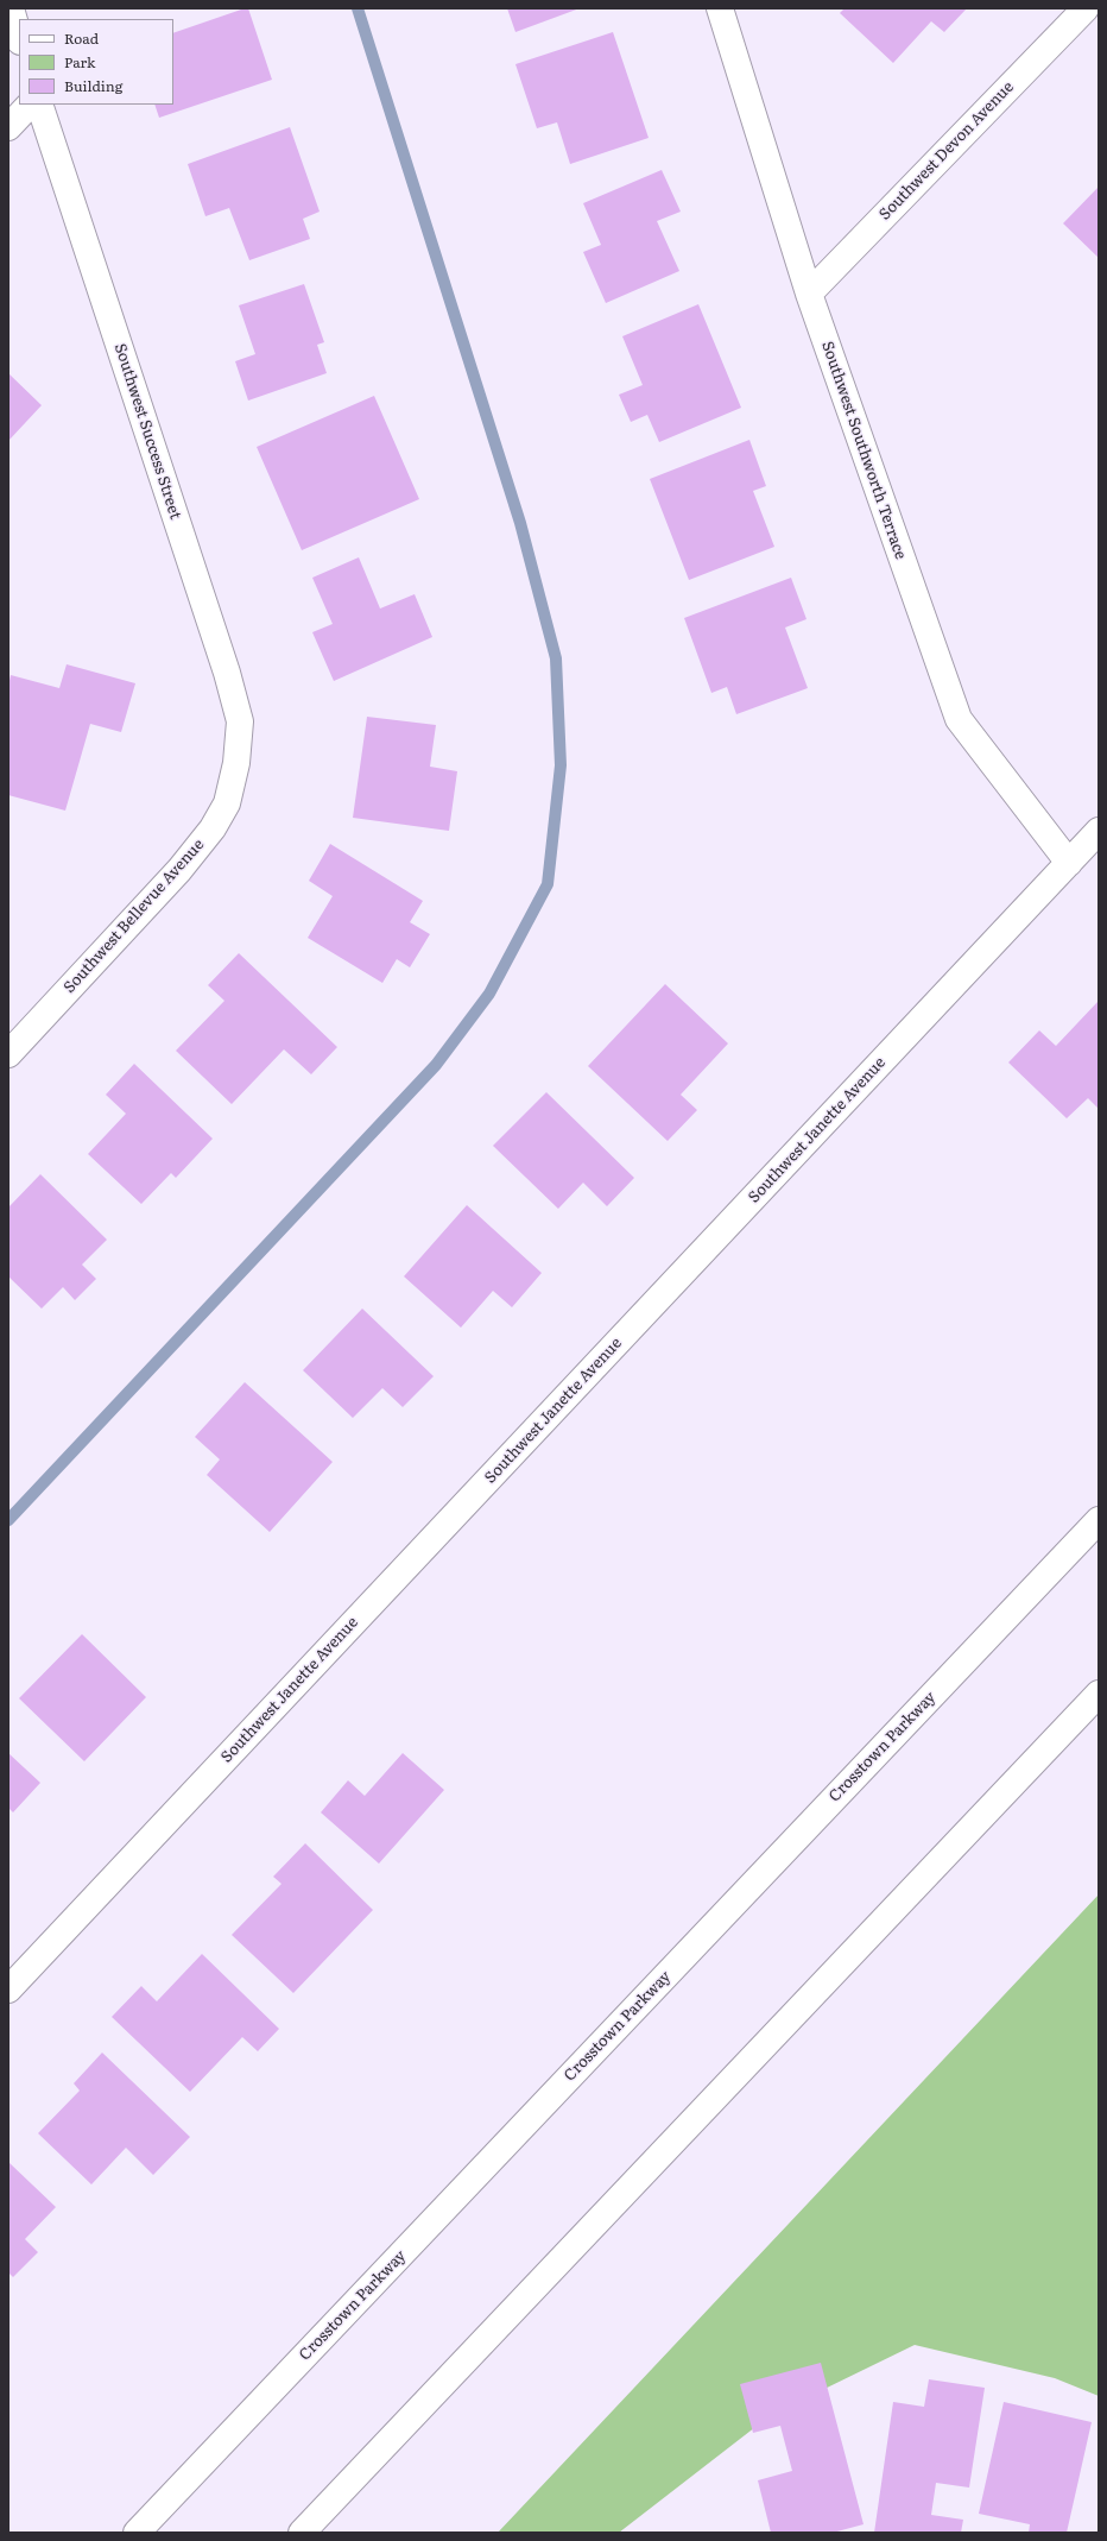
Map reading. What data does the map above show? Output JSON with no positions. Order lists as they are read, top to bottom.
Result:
{
  "streets": {
    "street": [
      "Southwest Devon Avenue",
      "Southwest Success Street",
      "Southwest Southworth Terrace",
      "Southwest Bellevue Avenue",
      "Southwest Janette Avenue",
      "Crosstown Parkway"
    ]
  },
  "crossings": [
    ["Southwest Devon Avenue", "Southwest Southworth Terrace"],
    ["Southwest Success Street", "Southwest Bellevue Avenue"],
    ["Southwest Southworth Terrace", "Southwest Janette Avenue"]
  ],
  "legend": ["Road", "Park", "Building"]
}
